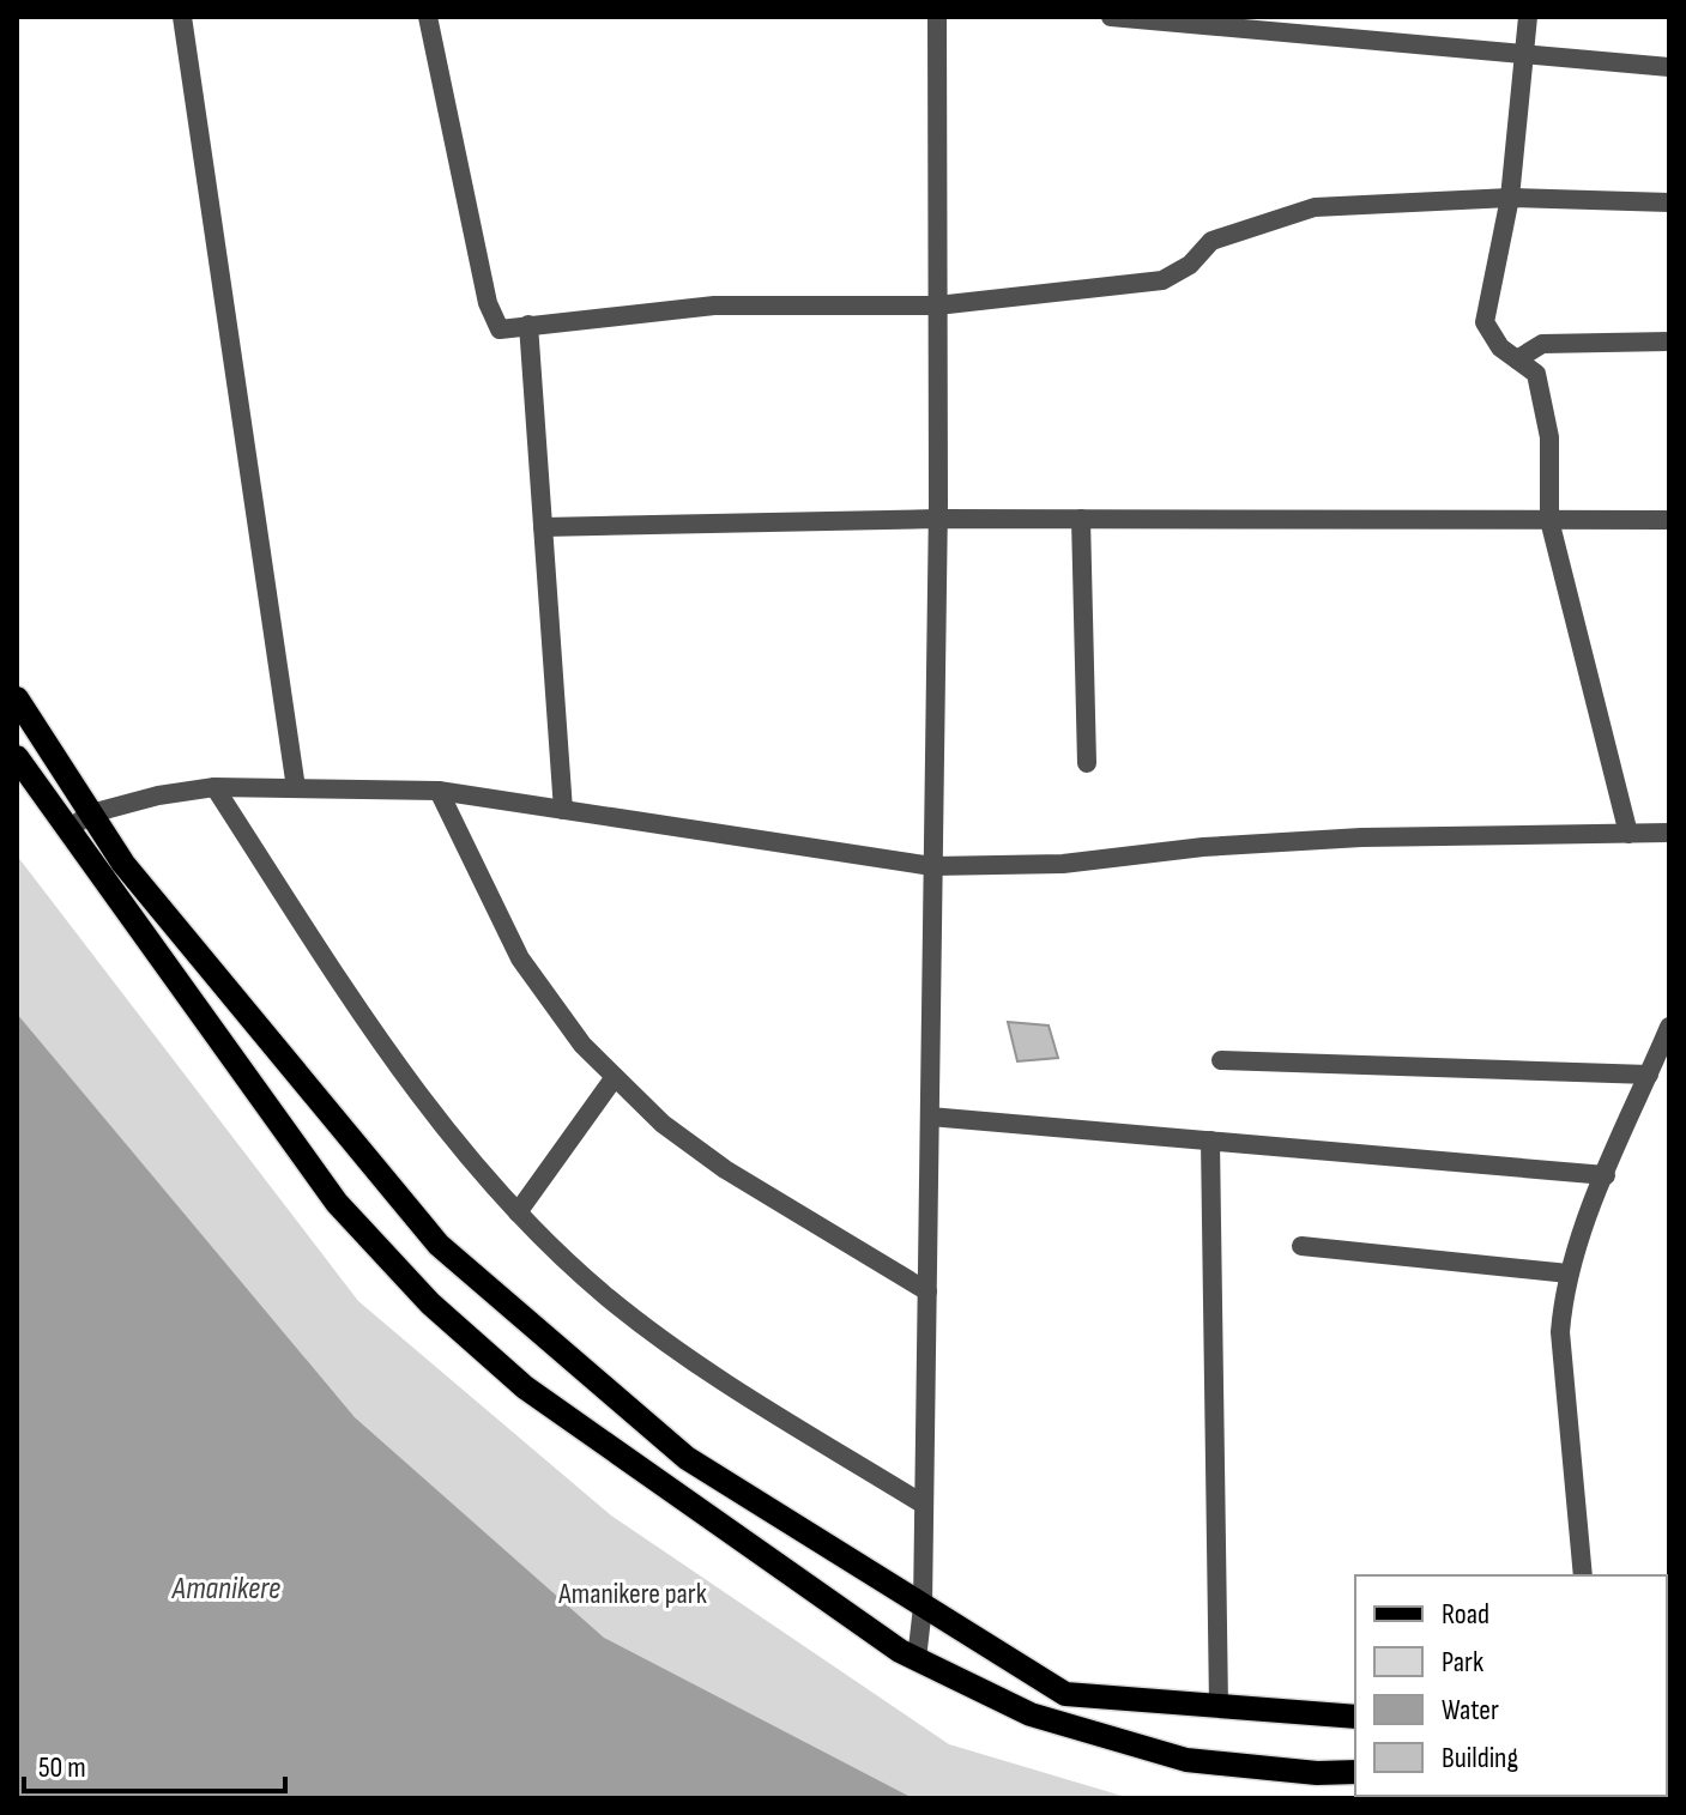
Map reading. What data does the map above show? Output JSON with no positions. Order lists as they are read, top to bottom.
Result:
{
  "water": ["Amanikere"],
  "parks": ["Amanikere park"],
  "legend": [
    "Road",
    "Park",
    "Water",
    "Building"
  ],
  "scale_bar": "50 m"
}
